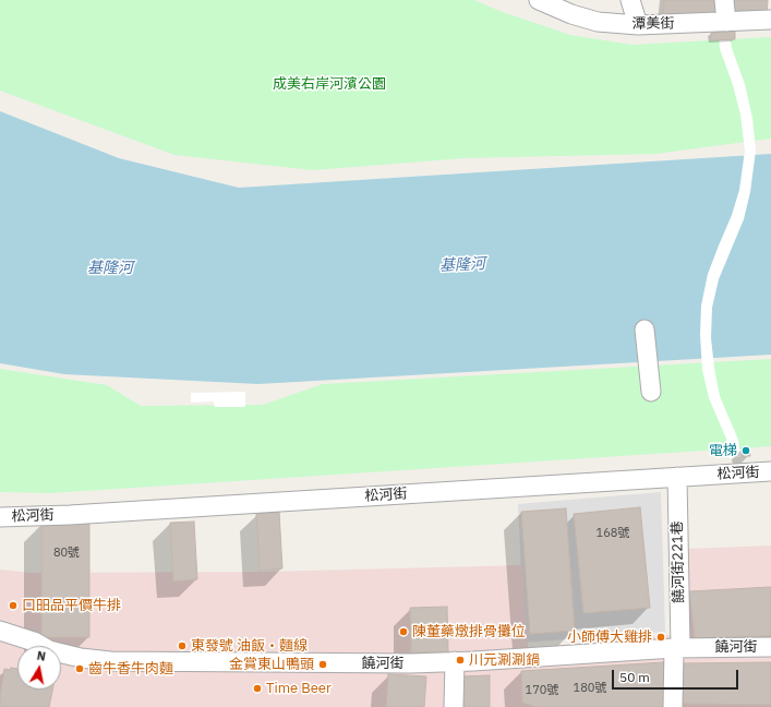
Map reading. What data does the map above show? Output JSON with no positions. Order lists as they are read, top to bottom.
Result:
{
  "streets": {
    "street": [
      "潭美街",
      "松河街",
      "饒河街221巷",
      "饒河街"
    ]
  },
  "crossings": [
    ["松河街", "饒河街221巷"],
    ["饒河街221巷", "饒河街"]
  ],
  "water": ["基隆河"],
  "parks": ["成美右岸河濱公園"],
  "places": [
    "電梯",
    "口昍品平價牛排",
    "陳董藥燉排骨攤位",
    "小師傅大雞排",
    "東發號 油飯・麵線",
    "川元涮涮鍋",
    "金賞東山鴨頭",
    "齒牛香牛肉麵",
    "Time Beer"
  ],
  "house_numbers": [
    "168號",
    "80號",
    "180號",
    "170號"
  ],
  "scale_bar": "50 m",
  "north": "top"
}
